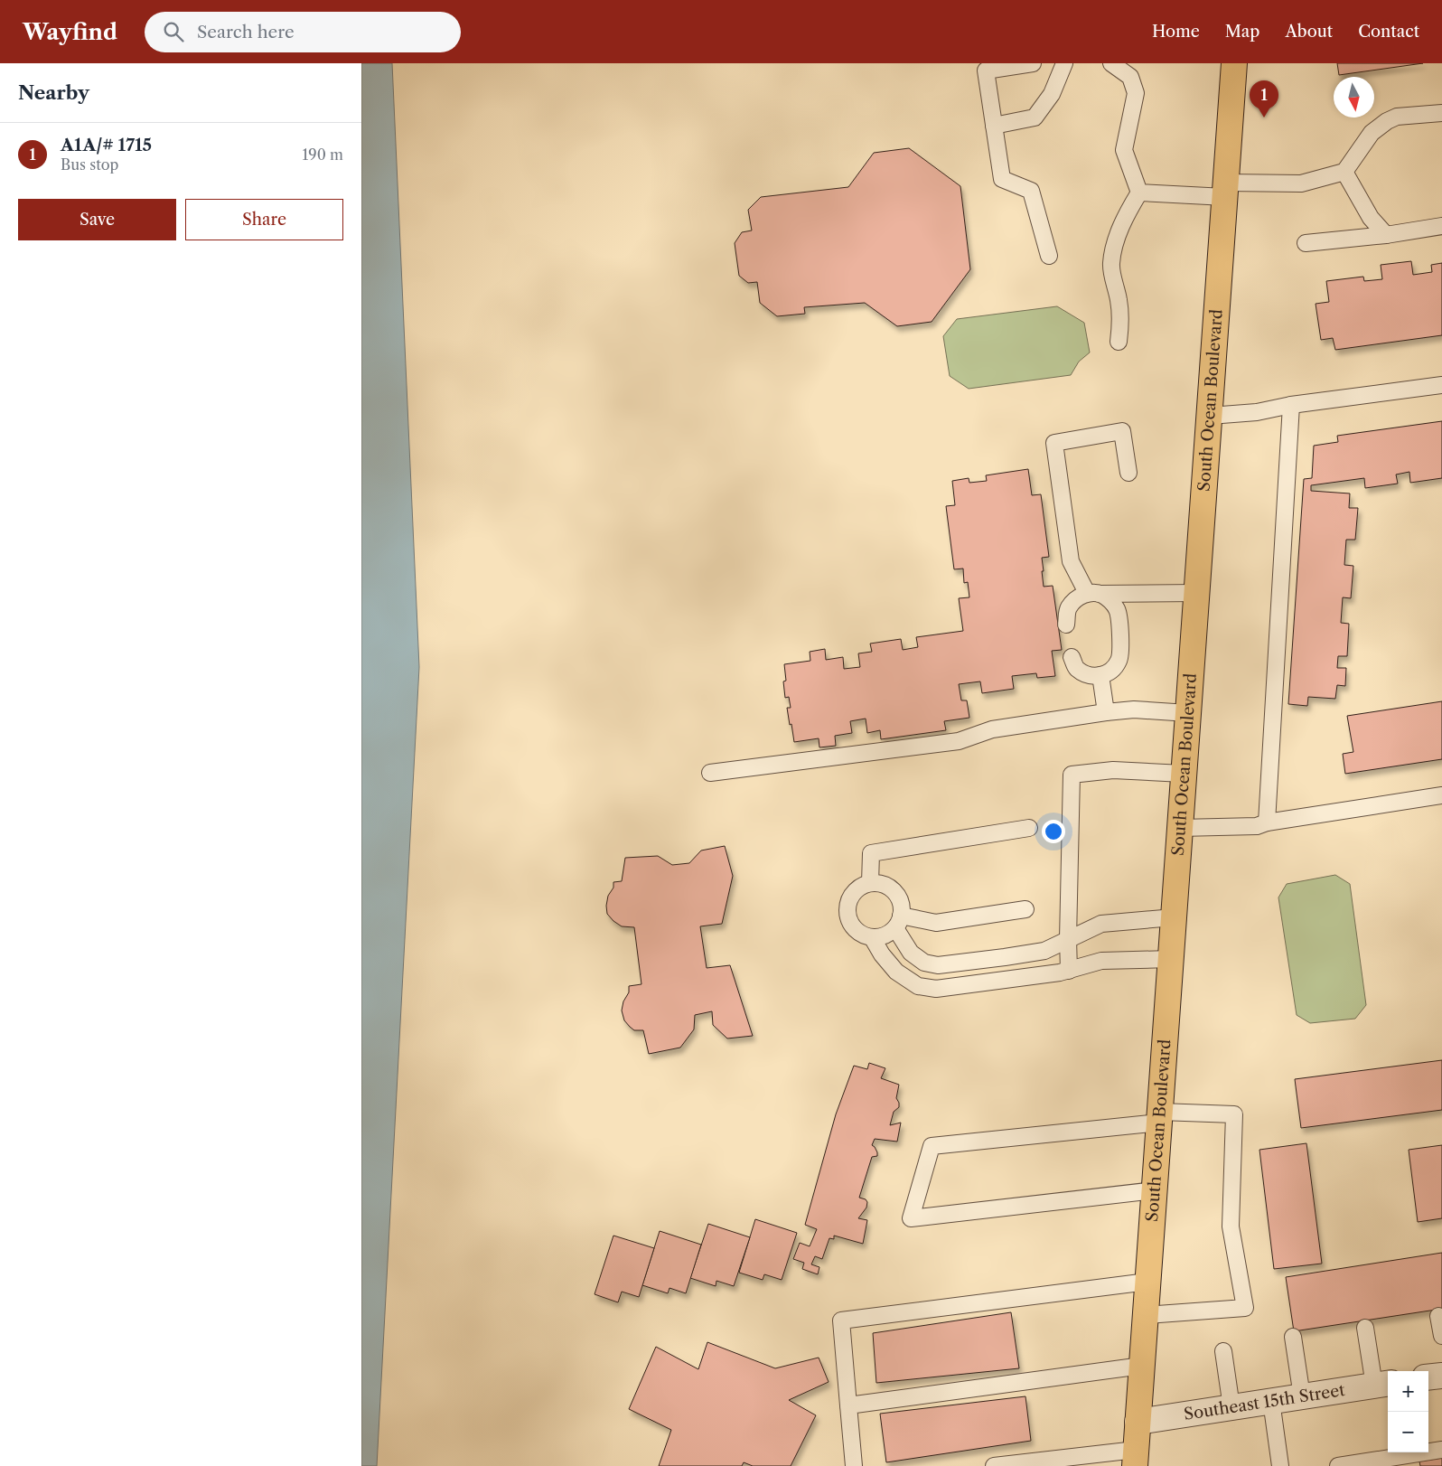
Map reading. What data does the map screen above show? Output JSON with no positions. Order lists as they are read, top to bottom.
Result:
{
  "streets": {
    "main road": ["South Ocean Boulevard"],
    "street": ["Southeast 15th Street"]
  },
  "crossings": [
    ["South Ocean Boulevard", "Southeast 15th Street"]
  ],
  "north": "bottom",
  "page": {
    "header": "Wayfind",
    "search": "Search here",
    "nav": [
      "Home",
      "Map",
      "About",
      "Contact"
    ],
    "heading": "Nearby",
    "pins": "1",
    "list": [
      {
        "mark": "1",
        "name": "A1A/# 1715",
        "note": "Bus stop",
        "value": "190 m"
      }
    ],
    "buttons": ["Save", "Share"],
    "map_buttons": ["+", "−"]
  }
}
